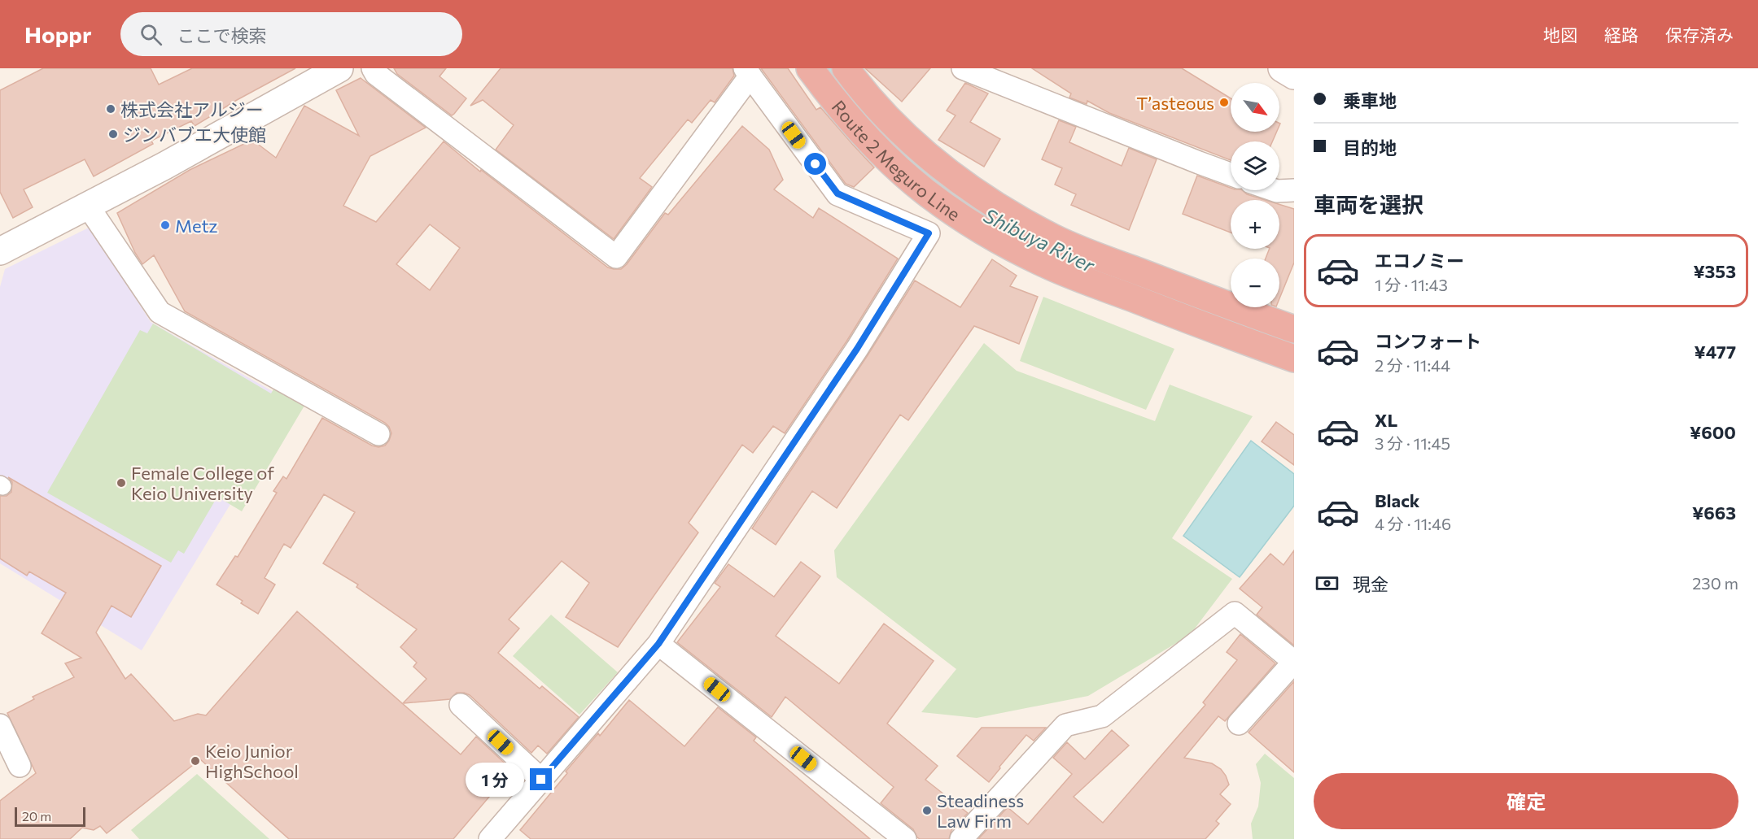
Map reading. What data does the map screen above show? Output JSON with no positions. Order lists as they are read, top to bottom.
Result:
{
  "streets": {
    "highway": ["Route 2 Meguro Line"]
  },
  "water": ["Shibuya River"],
  "places": [
    "T’asteous",
    "株式会社アルジー",
    "ジンバブエ大使館",
    "Metz",
    "Female College of Keio University",
    "Keio Junior HighSchool",
    "Steadiness Law Firm"
  ],
  "scale_bar": "20 m",
  "north": "bottom right",
  "page": {
    "header": "Hoppr",
    "search": "ここで検索",
    "nav": ["地図", "経路", "保存済み"],
    "banner": ["乗車地", "目的地"],
    "map_buttons": ["+", "−"],
    "heading": "車両を選択",
    "list": [
      {
        "name": "エコノミー",
        "note": "1 分 · 11:43",
        "value": "¥353"
      },
      {
        "name": "コンフォート",
        "note": "2 分 · 11:44",
        "value": "¥477"
      },
      {
        "name": "XL",
        "note": "3 分 · 11:45",
        "value": "¥600"
      },
      {
        "name": "Black",
        "note": "4 分 · 11:46",
        "value": "¥663"
      }
    ],
    "pay": ["現金", "230 m"],
    "bubble": "1 分",
    "buttons": "確定",
    "scale": "20 m"
  }
}
